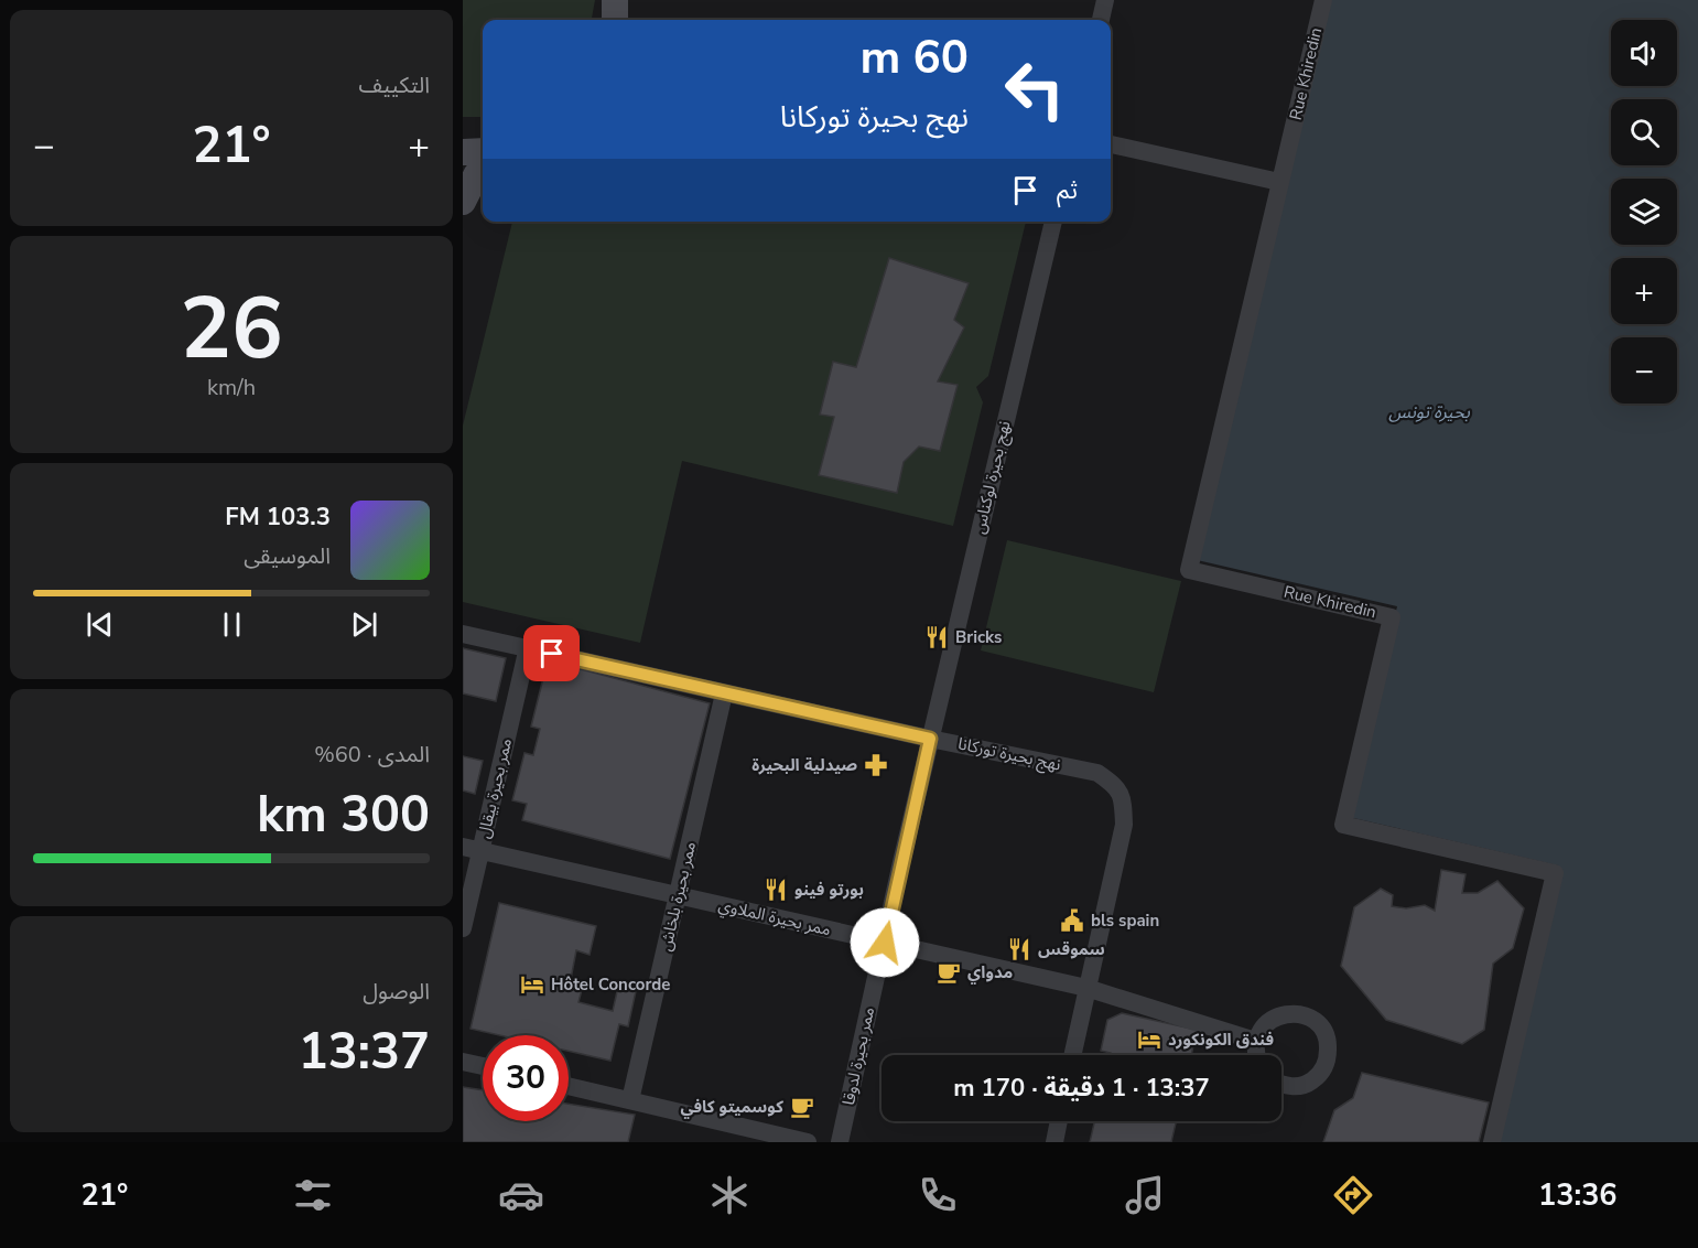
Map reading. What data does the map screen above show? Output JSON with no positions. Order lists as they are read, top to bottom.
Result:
{
  "streets": {
    "street": [
      "Rue Khiredin",
      "نهج بحيرة لوكناس",
      "نهج بحيرة توركانا",
      "ممر بحيرة بيقال",
      "ممر بحيرة بلخاش",
      "ممر بحيرة الملاوي",
      "ممر بحيرة لدوقا"
    ]
  },
  "crossings": [
    ["نهج بحيرة لوكناس", "نهج بحيرة توركانا"],
    ["نهج بحيرة لوكناس", "ممر بحيرة لدوقا"],
    ["نهج بحيرة توركانا", "ممر بحيرة بيقال"],
    ["نهج بحيرة توركانا", "ممر بحيرة بلخاش"],
    ["نهج بحيرة توركانا", "ممر بحيرة الملاوي"],
    ["نهج بحيرة توركانا", "ممر بحيرة لدوقا"],
    ["ممر بحيرة بيقال", "ممر بحيرة الملاوي"],
    ["ممر بحيرة بلخاش", "ممر بحيرة الملاوي"],
    ["ممر بحيرة الملاوي", "ممر بحيرة لدوقا"]
  ],
  "water": ["بحيرة تونس"],
  "places": {
    "restaurant": ["Bricks", "بورتو فينو", "سموقس"],
    "pharmacy": ["صيدلية البحيرة"],
    "public building": ["bls spain"],
    "cafe": ["مدواي", "كوسميتو كافي"],
    "hotel": ["Hôtel Concorde", "فندق الكونكورد"]
  },
  "page": {
    "tile": [
      "التكييف",
      ["26", "km/h"],
      ["المدى · 60%", "300 km"],
      ["الوصول", "13:37"]
    ],
    "map_buttons": ["+", "−"],
    "turn": ["60 m", "نهج بحيرة توركانا"],
    "heat": ["−", "21°", "+"],
    "then": "ثم",
    "song": ["103.3 FM", "الموسيقى"],
    "limit": "30",
    "trip": "13:37 · 1 دقيقة · 170 m",
    "tabs": ["13:36", "21°"]
  }
}
